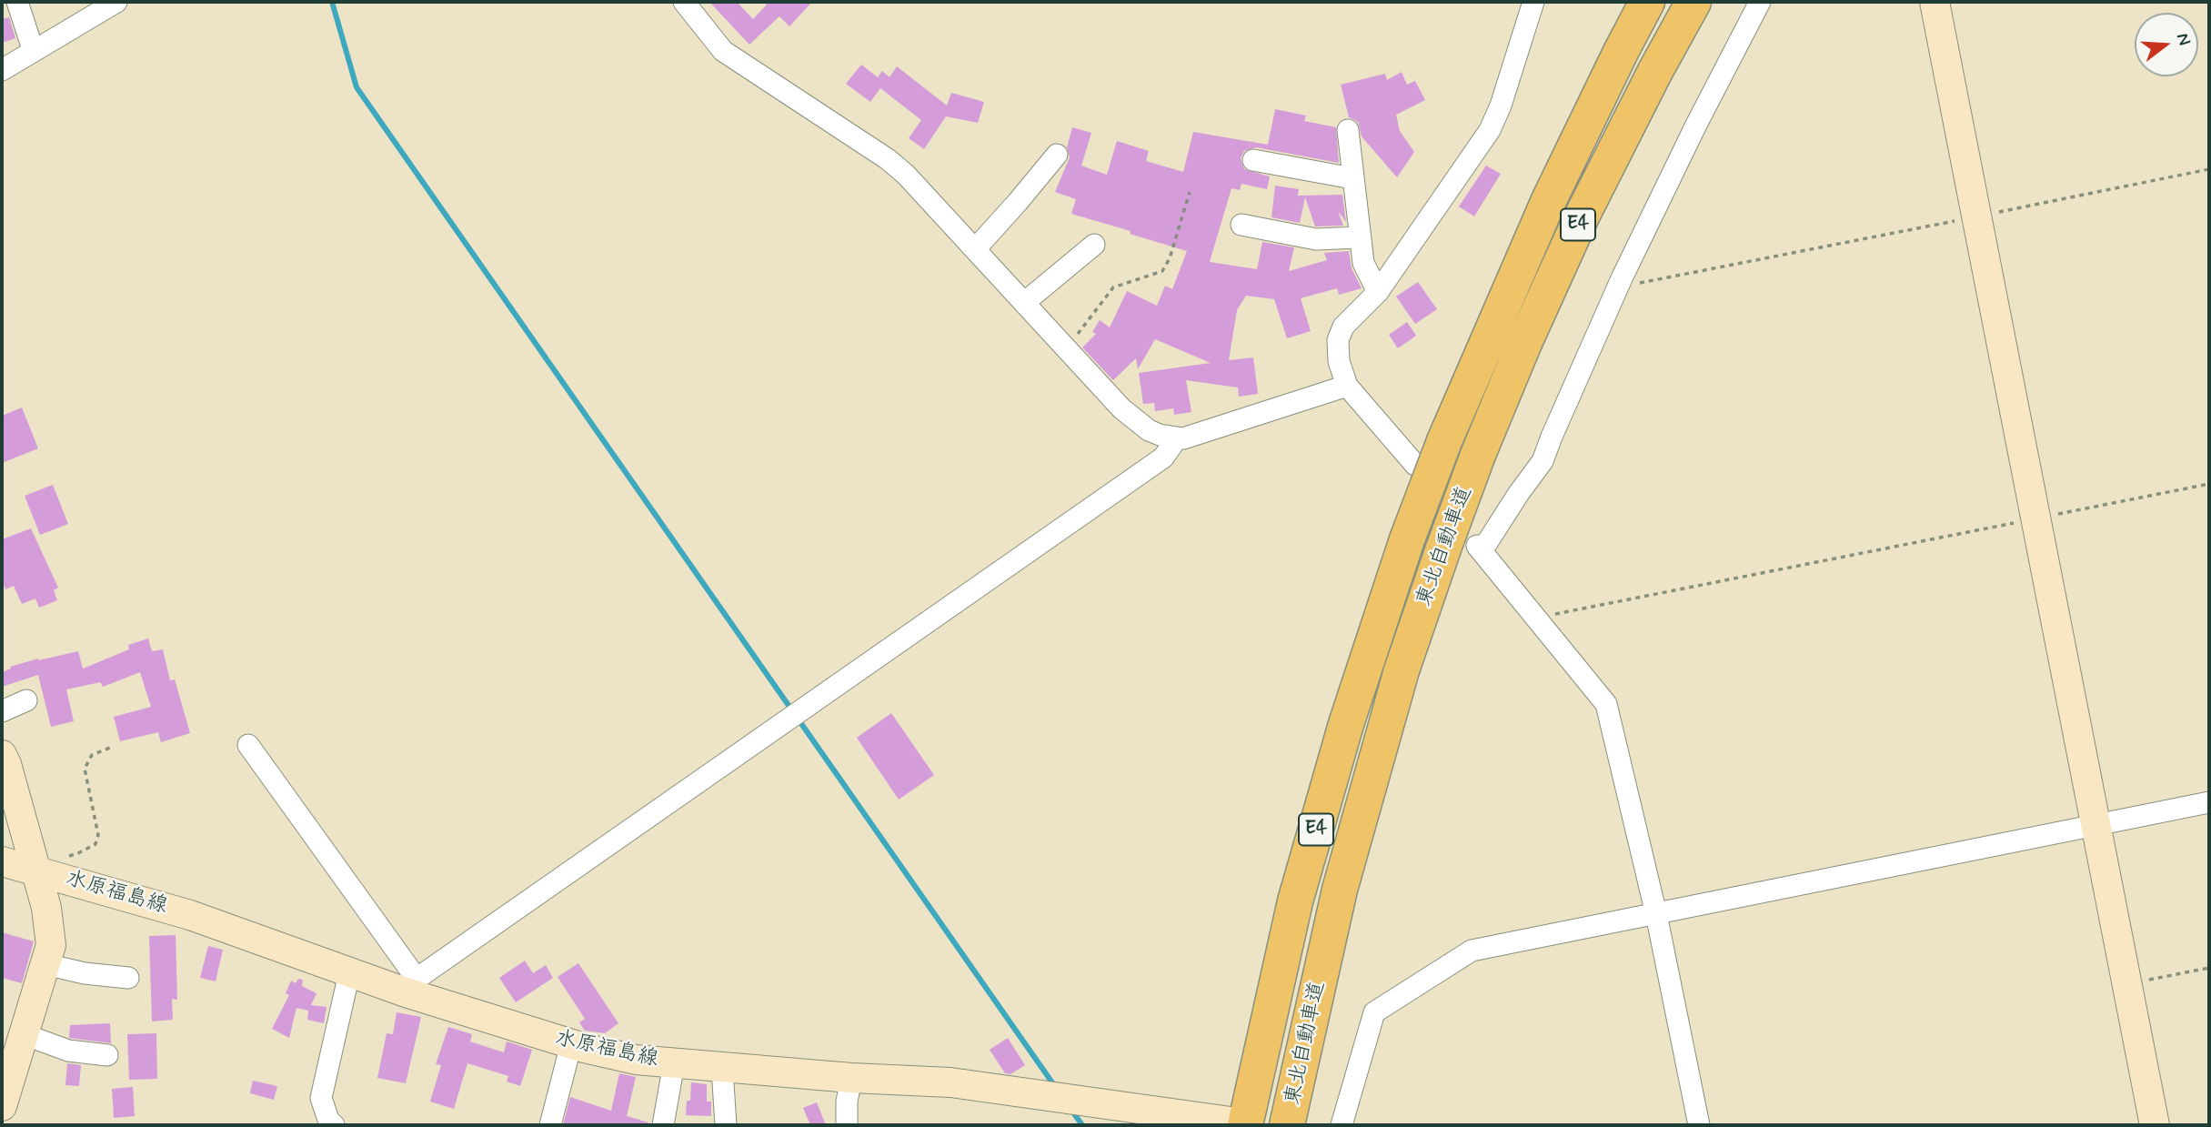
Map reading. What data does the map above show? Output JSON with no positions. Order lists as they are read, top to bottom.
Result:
{
  "streets": {
    "highway": ["E4", "東北自動車道"],
    "street": ["水原福島線"]
  },
  "crossings": [
    ["東北自動車道", "水原福島線"]
  ],
  "north": "right"
}
